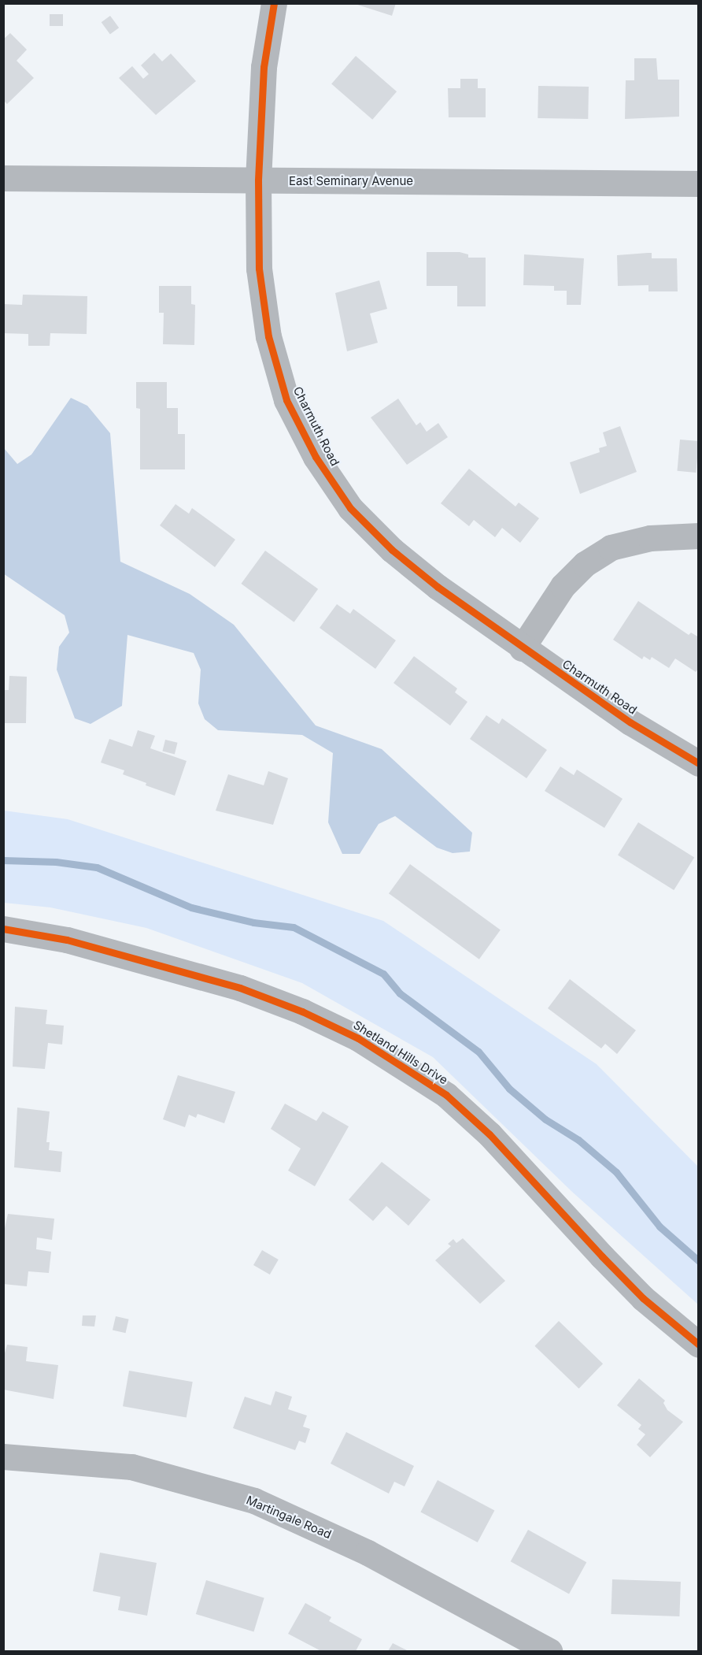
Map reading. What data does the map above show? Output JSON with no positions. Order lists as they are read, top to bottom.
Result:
{
  "streets": {
    "street": [
      "East Seminary Avenue",
      "Charmuth Road",
      "Shetland Hills Drive",
      "Martingale Road"
    ]
  },
  "crossings": [
    ["East Seminary Avenue", "Charmuth Road"]
  ]
}
